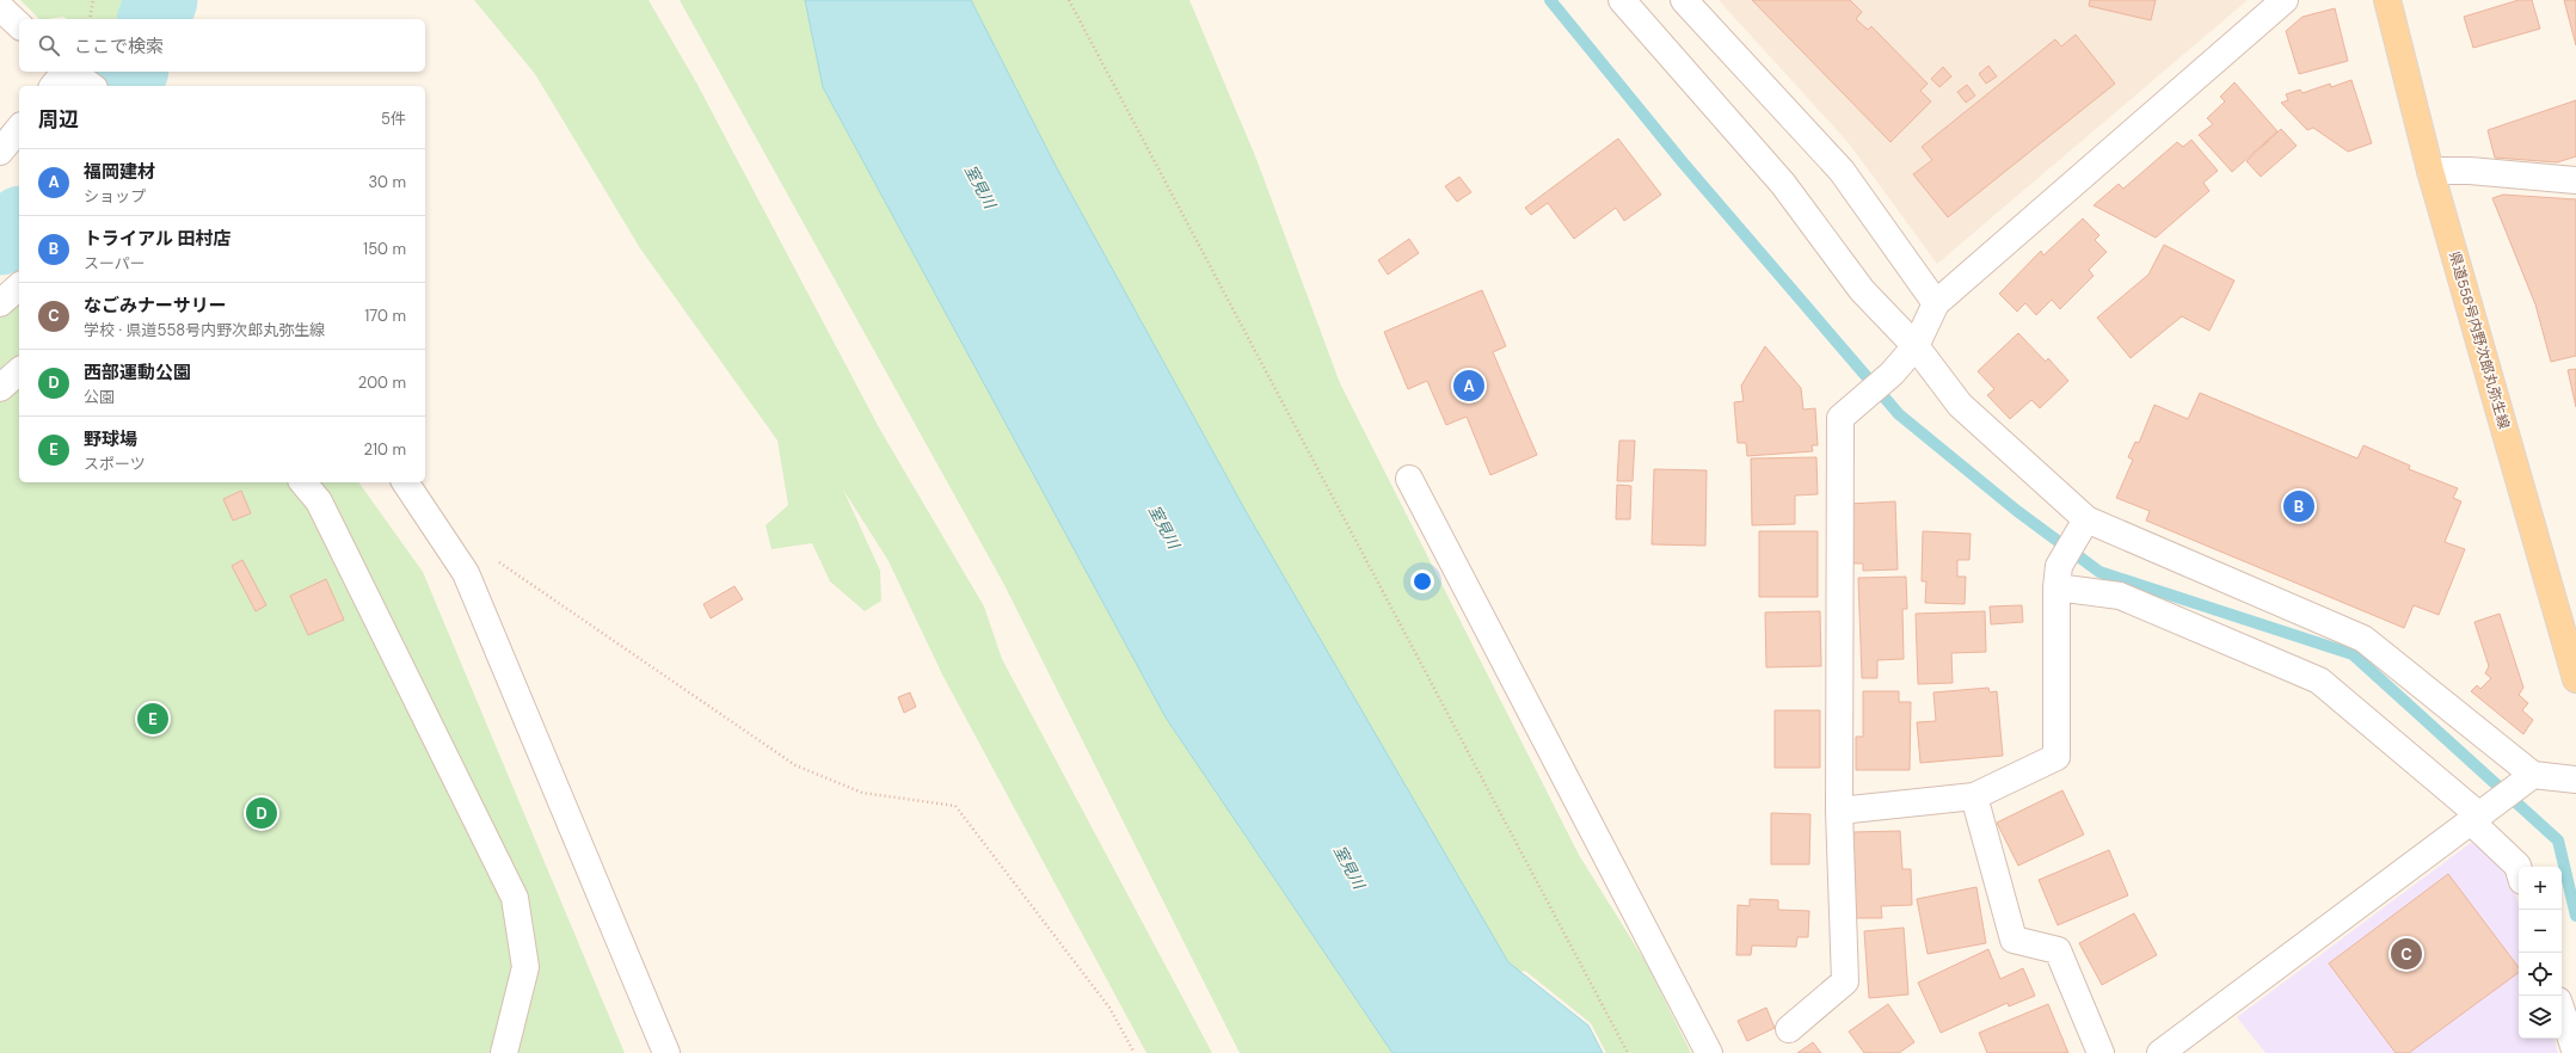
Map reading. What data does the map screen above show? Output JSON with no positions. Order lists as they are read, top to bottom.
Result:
{
  "streets": {
    "main road": ["県道558号内野次郎丸弥生線"]
  },
  "water": ["室見川"],
  "page": {
    "search": "ここで検索",
    "heading": ["周辺", "5件"],
    "list": [
      {
        "mark": "A",
        "name": "福岡建材",
        "note": "ショップ",
        "value": "30 m"
      },
      {
        "mark": "B",
        "name": "トライアル 田村店",
        "note": "スーパー",
        "value": "150 m"
      },
      {
        "mark": "C",
        "name": "なごみナーサリー",
        "note": "学校 · 県道558号内野次郎丸弥生線",
        "value": "170 m"
      },
      {
        "mark": "D",
        "name": "西部運動公園",
        "note": "公園",
        "value": "200 m"
      },
      {
        "mark": "E",
        "name": "野球場",
        "note": "スポーツ",
        "value": "210 m"
      }
    ],
    "pins": [
      "A",
      "B",
      "E",
      "D",
      "C"
    ],
    "map_buttons": ["+", "−"]
  }
}
